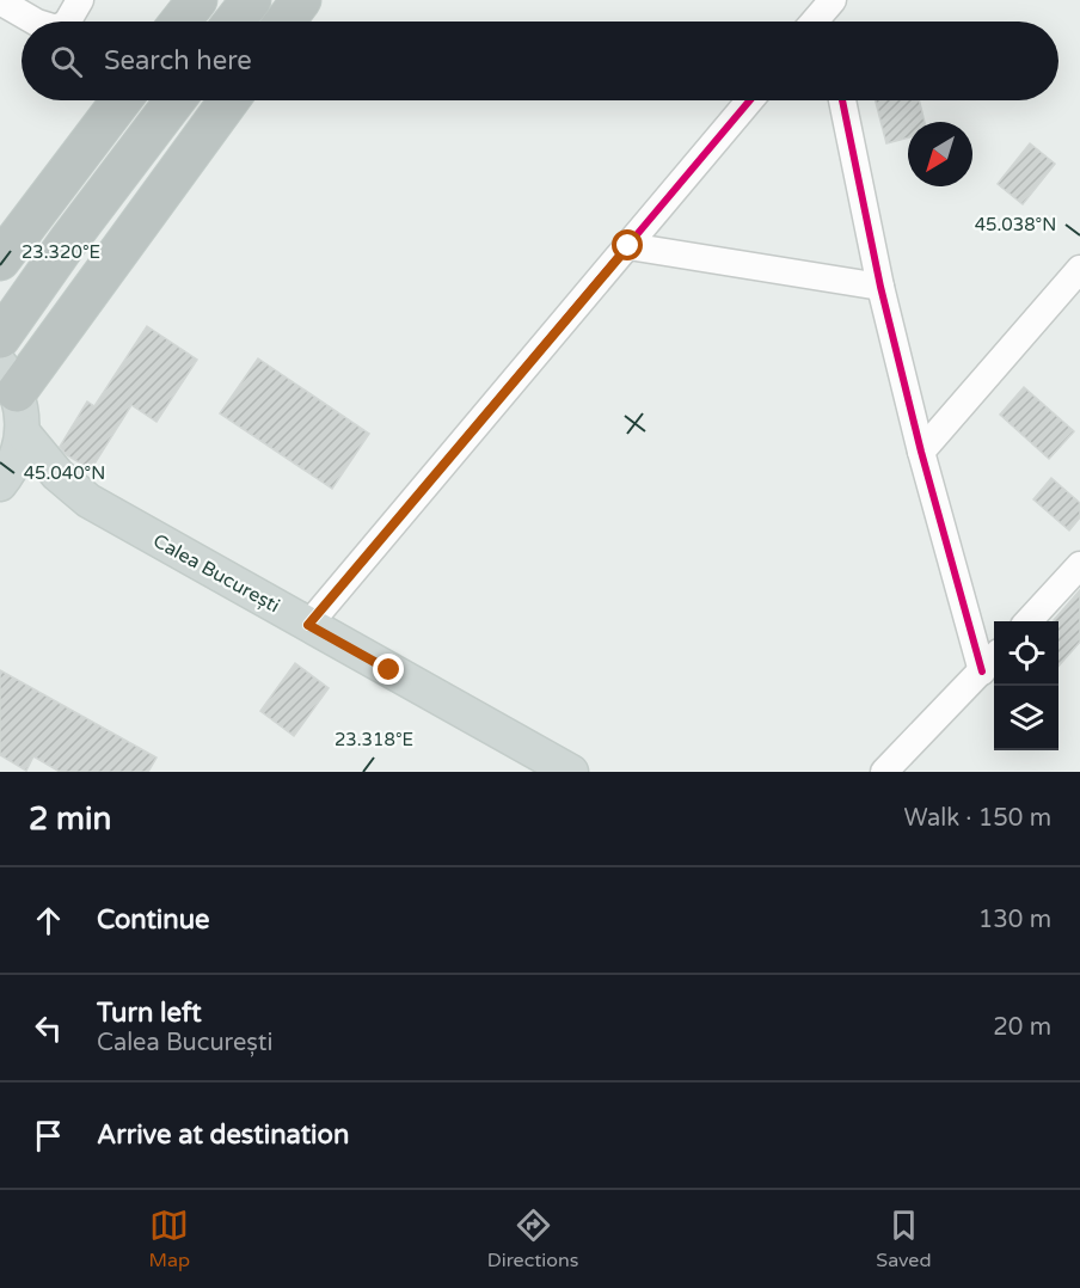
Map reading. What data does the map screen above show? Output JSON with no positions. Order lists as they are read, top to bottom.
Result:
{
  "streets": {
    "main road": ["Calea București"]
  },
  "north": "bottom left",
  "page": {
    "search": "Search here",
    "heading": ["2 min", "Walk · 150 m"],
    "list": [
      ["Continue", "130 m"],
      ["Turn left", "Calea București", "20 m"],
      "Arrive at destination"
    ],
    "nav": ["Map", "Directions", "Saved"]
  },
  "coordinates": [
    "45.038°N",
    "23.320°E",
    "45.040°N",
    "23.318°E"
  ]
}
